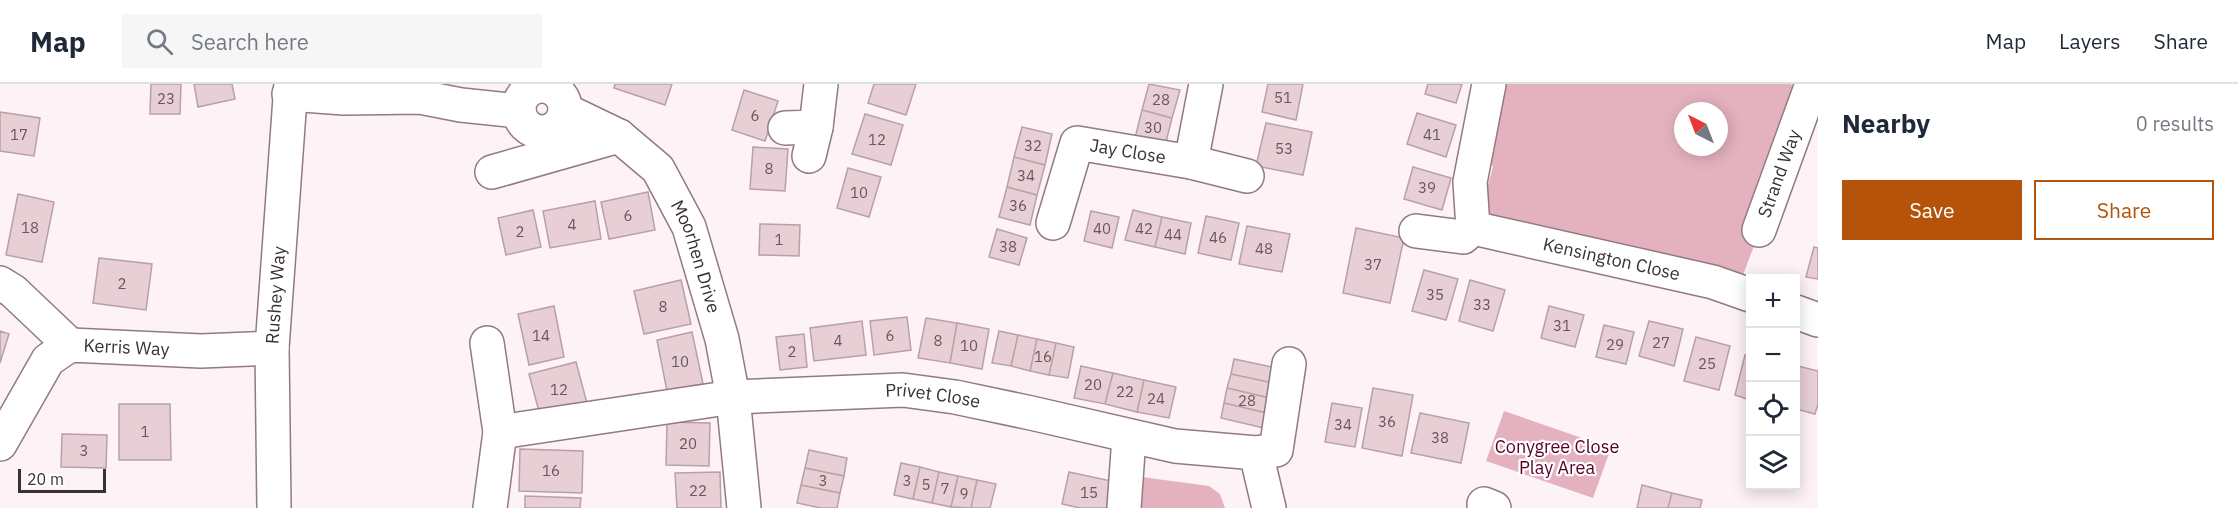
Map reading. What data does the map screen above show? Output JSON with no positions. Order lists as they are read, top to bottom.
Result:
{
  "streets": {
    "street": [
      "Jay Close",
      "Strand Way",
      "Moorhen Drive",
      "Kensington Close",
      "Rushey Way",
      "Kerris Way",
      "Privet Close"
    ]
  },
  "crossings": [
    ["Moorhen Drive", "Rushey Way"],
    ["Moorhen Drive", "Privet Close"],
    ["Rushey Way", "Kerris Way"]
  ],
  "parks": ["Conygree Close Play Area"],
  "house_numbers": [
    "51",
    "23",
    "28",
    "6",
    "30",
    "17",
    "41",
    "12",
    "32",
    "53",
    "8",
    "34",
    "39",
    "10",
    "36",
    "6",
    "4",
    "18",
    "40",
    "42",
    "2",
    "44",
    "46",
    "1",
    "38",
    "48",
    "37",
    "2",
    "35",
    "33",
    "8",
    "31",
    "14",
    "6",
    "4",
    "8",
    "27",
    "29",
    "10",
    "2",
    "16",
    "10",
    "25",
    "20",
    "12",
    "22",
    "24",
    "28",
    "36",
    "34",
    "1",
    "38",
    "20",
    "3",
    "16",
    "3",
    "3",
    "5",
    "7",
    "22",
    "15",
    "9"
  ],
  "scale_bar": "20 m",
  "north": "top left",
  "page": {
    "header": "Map",
    "search": "Search here",
    "nav": ["Map", "Layers", "Share"],
    "heading": ["Nearby", "0 results"],
    "buttons": ["Save", "Share"],
    "map_buttons": ["+", "−"],
    "scale": "20 m"
  }
}
